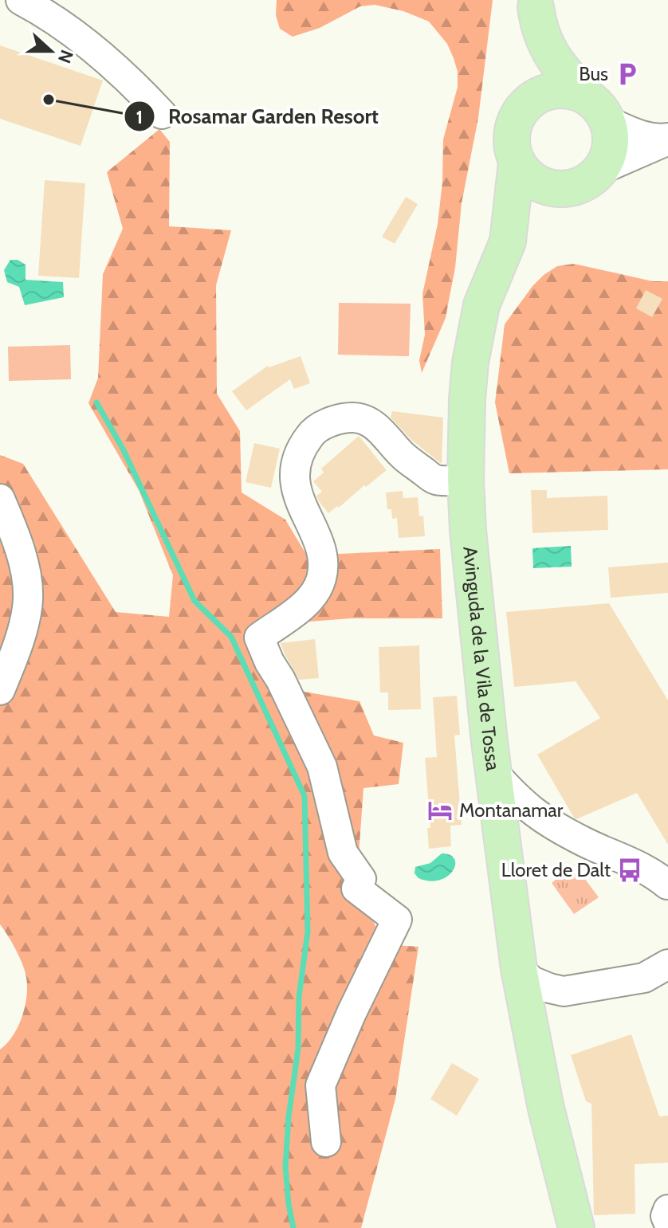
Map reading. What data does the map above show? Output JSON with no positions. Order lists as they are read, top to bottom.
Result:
{
  "streets": {
    "main road": ["Avinguda de la Vila de Tossa"]
  },
  "places": {
    "parking": ["Bus"],
    "other": ["Rosamar Garden Resort"],
    "hotel": ["Montanamar"],
    "bus stop": ["Lloret de Dalt"]
  },
  "north": "right"
}
